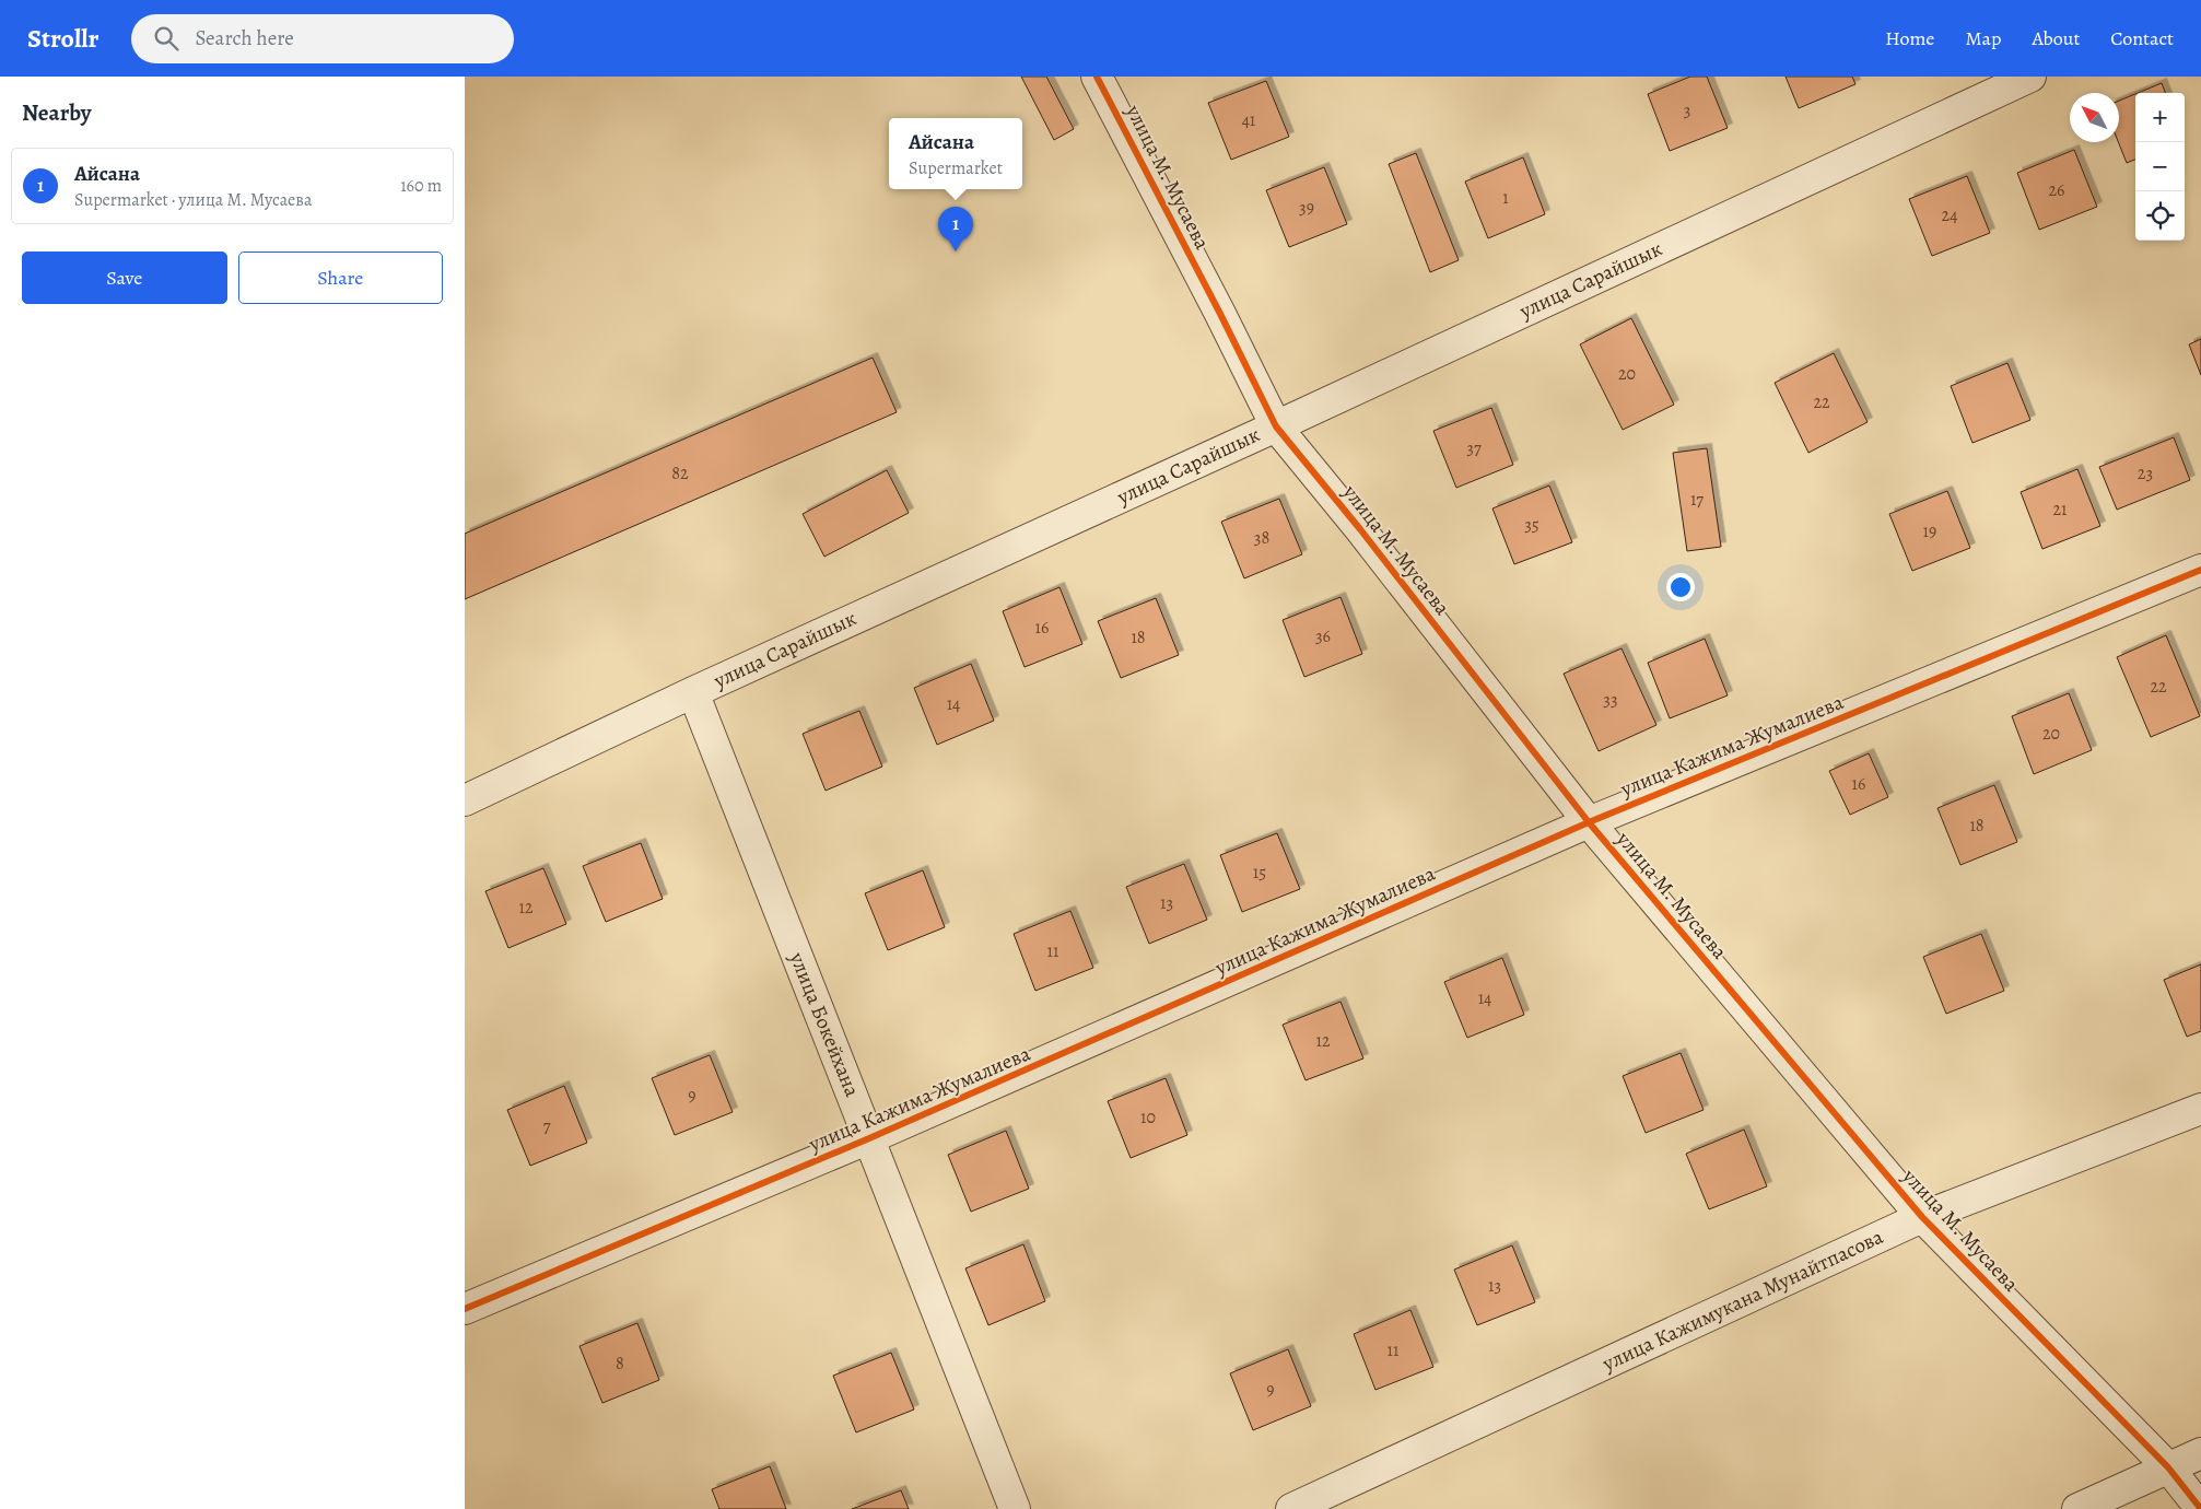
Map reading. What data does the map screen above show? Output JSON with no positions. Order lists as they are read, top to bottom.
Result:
{
  "streets": {
    "street": [
      "улица М. Мусаева",
      "улица Сарайшык",
      "улица Кажима Жумалиева",
      "улица Бокейхана",
      "улица Кажимукана Мунайтпасова"
    ]
  },
  "crossings": [
    ["улица М. Мусаева", "улица Сарайшык"],
    ["улица М. Мусаева", "улица Кажима Жумалиева"],
    ["улица М. Мусаева", "улица Кажимукана Мунайтпасова"],
    ["улица Сарайшык", "улица Бокейхана"],
    ["улица Кажима Жумалиева", "улица Бокейхана"]
  ],
  "house_numbers": [
    "3",
    "41",
    "26",
    "1",
    "39",
    "24",
    "20",
    "22",
    "37",
    "82",
    "23",
    "17",
    "21",
    "35",
    "19",
    "38",
    "16",
    "36",
    "18",
    "22",
    "33",
    "14",
    "20",
    "16",
    "18",
    "15",
    "13",
    "12",
    "11",
    "14",
    "12",
    "9",
    "10",
    "7",
    "13",
    "11",
    "8",
    "9"
  ],
  "north": "top left",
  "page": {
    "header": "Strollr",
    "search": "Search here",
    "nav": [
      "Home",
      "Map",
      "About",
      "Contact"
    ],
    "heading": "Nearby",
    "map_buttons": ["+", "−"],
    "popup": ["Айсана", "Supermarket"],
    "list": [
      {
        "mark": "1",
        "name": "Айсана",
        "note": "Supermarket · улица М. Мусаева",
        "value": "160 m"
      }
    ],
    "pins": "1",
    "buttons": ["Save", "Share"]
  }
}
